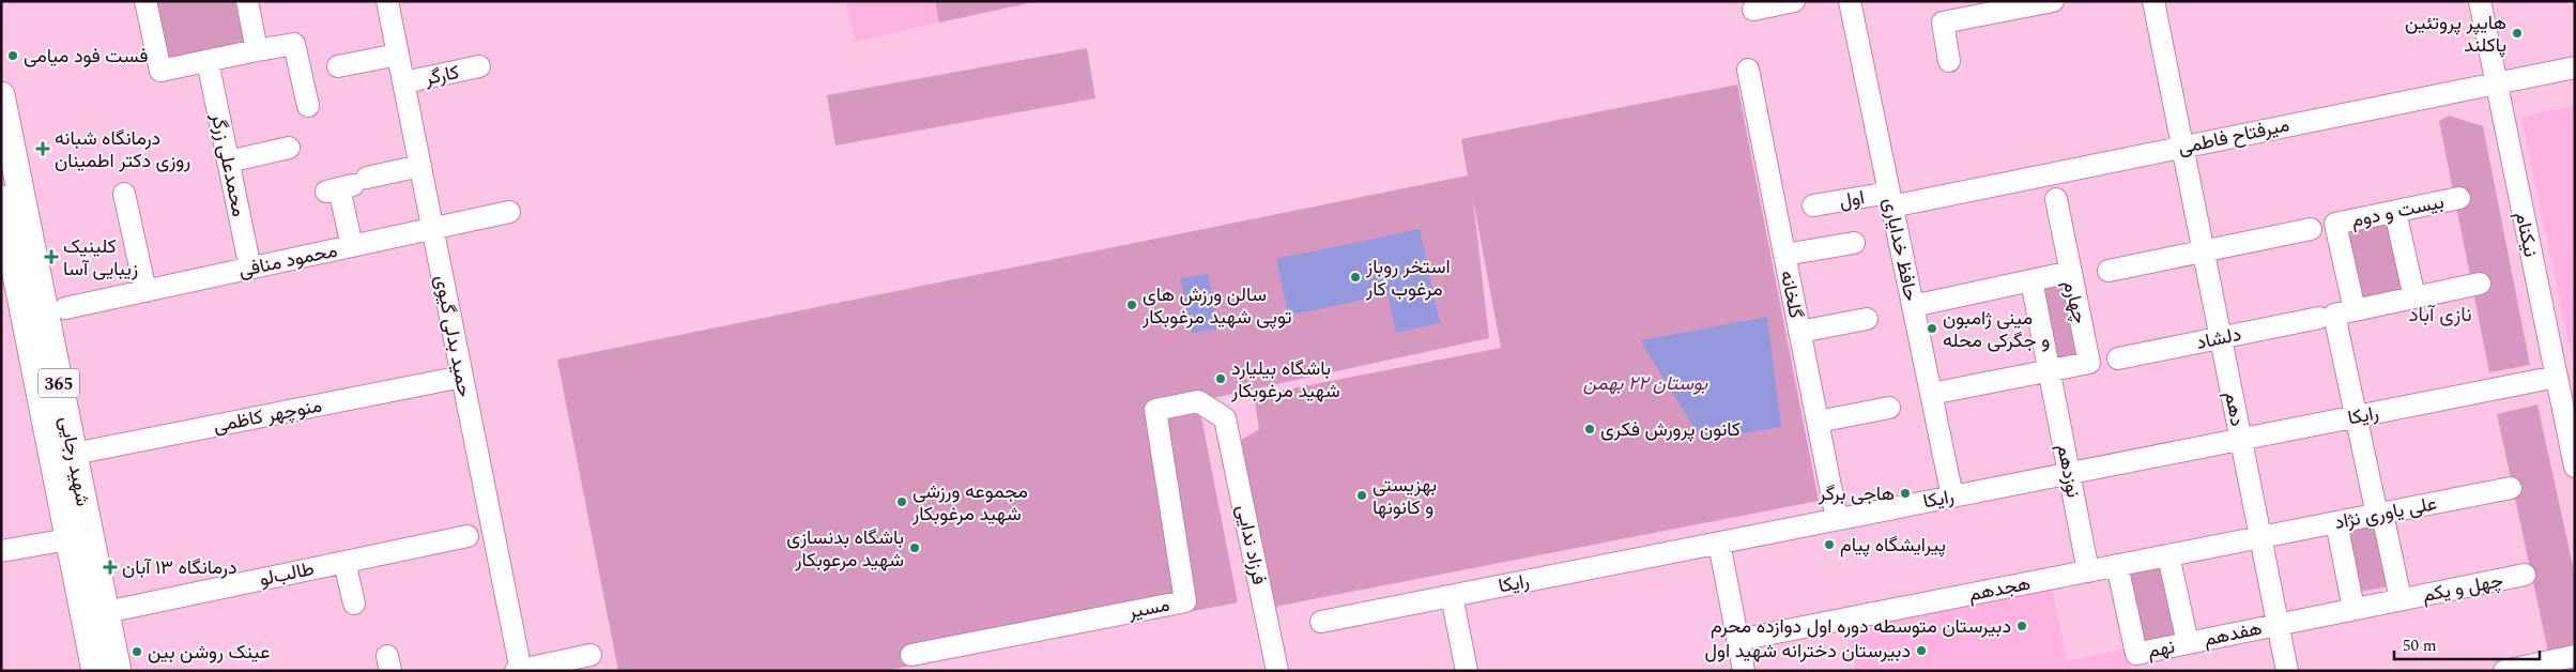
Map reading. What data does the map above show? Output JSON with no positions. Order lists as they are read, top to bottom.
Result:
{
  "streets": {
    "main road": ["365", "شهید رجایی"],
    "street": [
      "کارگر",
      "میرفتاح فاطمی",
      "محمدعلی زرگر",
      "اول",
      "بیست و دوم",
      "نیکنام",
      "حافظ خدایاری",
      "محمود منافی",
      "گلخانه",
      "چهارم",
      "حمید بدلی گیوی",
      "دلشاد",
      "دهم",
      "منوچهر کاظمی",
      "رایکا",
      "نوزدهم",
      "علی یاوری نژاد",
      "فرزاد ندایی",
      "طالب‌لو",
      "چهل و یکم",
      "هجدهم",
      "مسیر",
      "هفدهم",
      "نهم"
    ]
  },
  "crossings": [
    ["کارگر", "حمید بدلی گیوی"],
    ["میرفتاح فاطمی", "اول"],
    ["میرفتاح فاطمی", "نیکنام"],
    ["میرفتاح فاطمی", "حافظ خدایاری"],
    ["میرفتاح فاطمی", "دهم"],
    ["محمدعلی زرگر", "محمود منافی"],
    ["اول", "حافظ خدایاری"],
    ["نیکنام", "رایکا"],
    ["حافظ خدایاری", "رایکا"],
    ["محمود منافی", "حمید بدلی گیوی"],
    ["گلخانه", "رایکا"],
    ["چهارم", "نوزدهم"],
    ["حمید بدلی گیوی", "منوچهر کاظمی"],
    ["دلشاد", "دهم"],
    ["دهم", "رایکا"],
    ["دهم", "علی یاوری نژاد"],
    ["دهم", "هجدهم"],
    ["دهم", "هفدهم"],
    ["منوچهر کاظمی", "شهید رجایی"],
    ["رایکا", "نوزدهم"],
    ["شهید رجایی", "طالب‌لو"],
    ["نوزدهم", "هجدهم"],
    ["علی یاوری نژاد", "هجدهم"],
    ["فرزاد ندایی", "مسیر"],
    ["هجدهم", "نهم"],
    ["هفدهم", "نهم"]
  ],
  "districts": ["نازی آباد"],
  "parks": ["بوستان ۲۲ بهمن"],
  "places": {
    "other": [
      "هایپر پروتئین پاکلند",
      "فست فود میامی",
      "استخر روباز مرغوب کار",
      "سالن ورزش های توپی شهید مرغوبکار",
      "مینی ژامبون و جگرکی محله",
      "باشگاه بیلیارد شهید مرغوبکار",
      "کانون پرورش فکری",
      "هاجی برگر",
      "بهزیستی و کانونها",
      "مجموعه ورزشی شهید مرغوبکار",
      "پیرایشگاه پیام",
      "باشگاه بدنسازی شهید مرعوبکار",
      "دبیرستان متوسطه دوره اول دوازده محرم",
      "دبيرستان دخترانه شهید اول",
      "عینک روشن بین"
    ],
    "health": ["درمانگاه شبانه روزی دکتر اطمینان", "کلینیک زیبایی آسا", "درمانگاه ۱۳ آبان"]
  },
  "scale_bar": "50 m"
}
